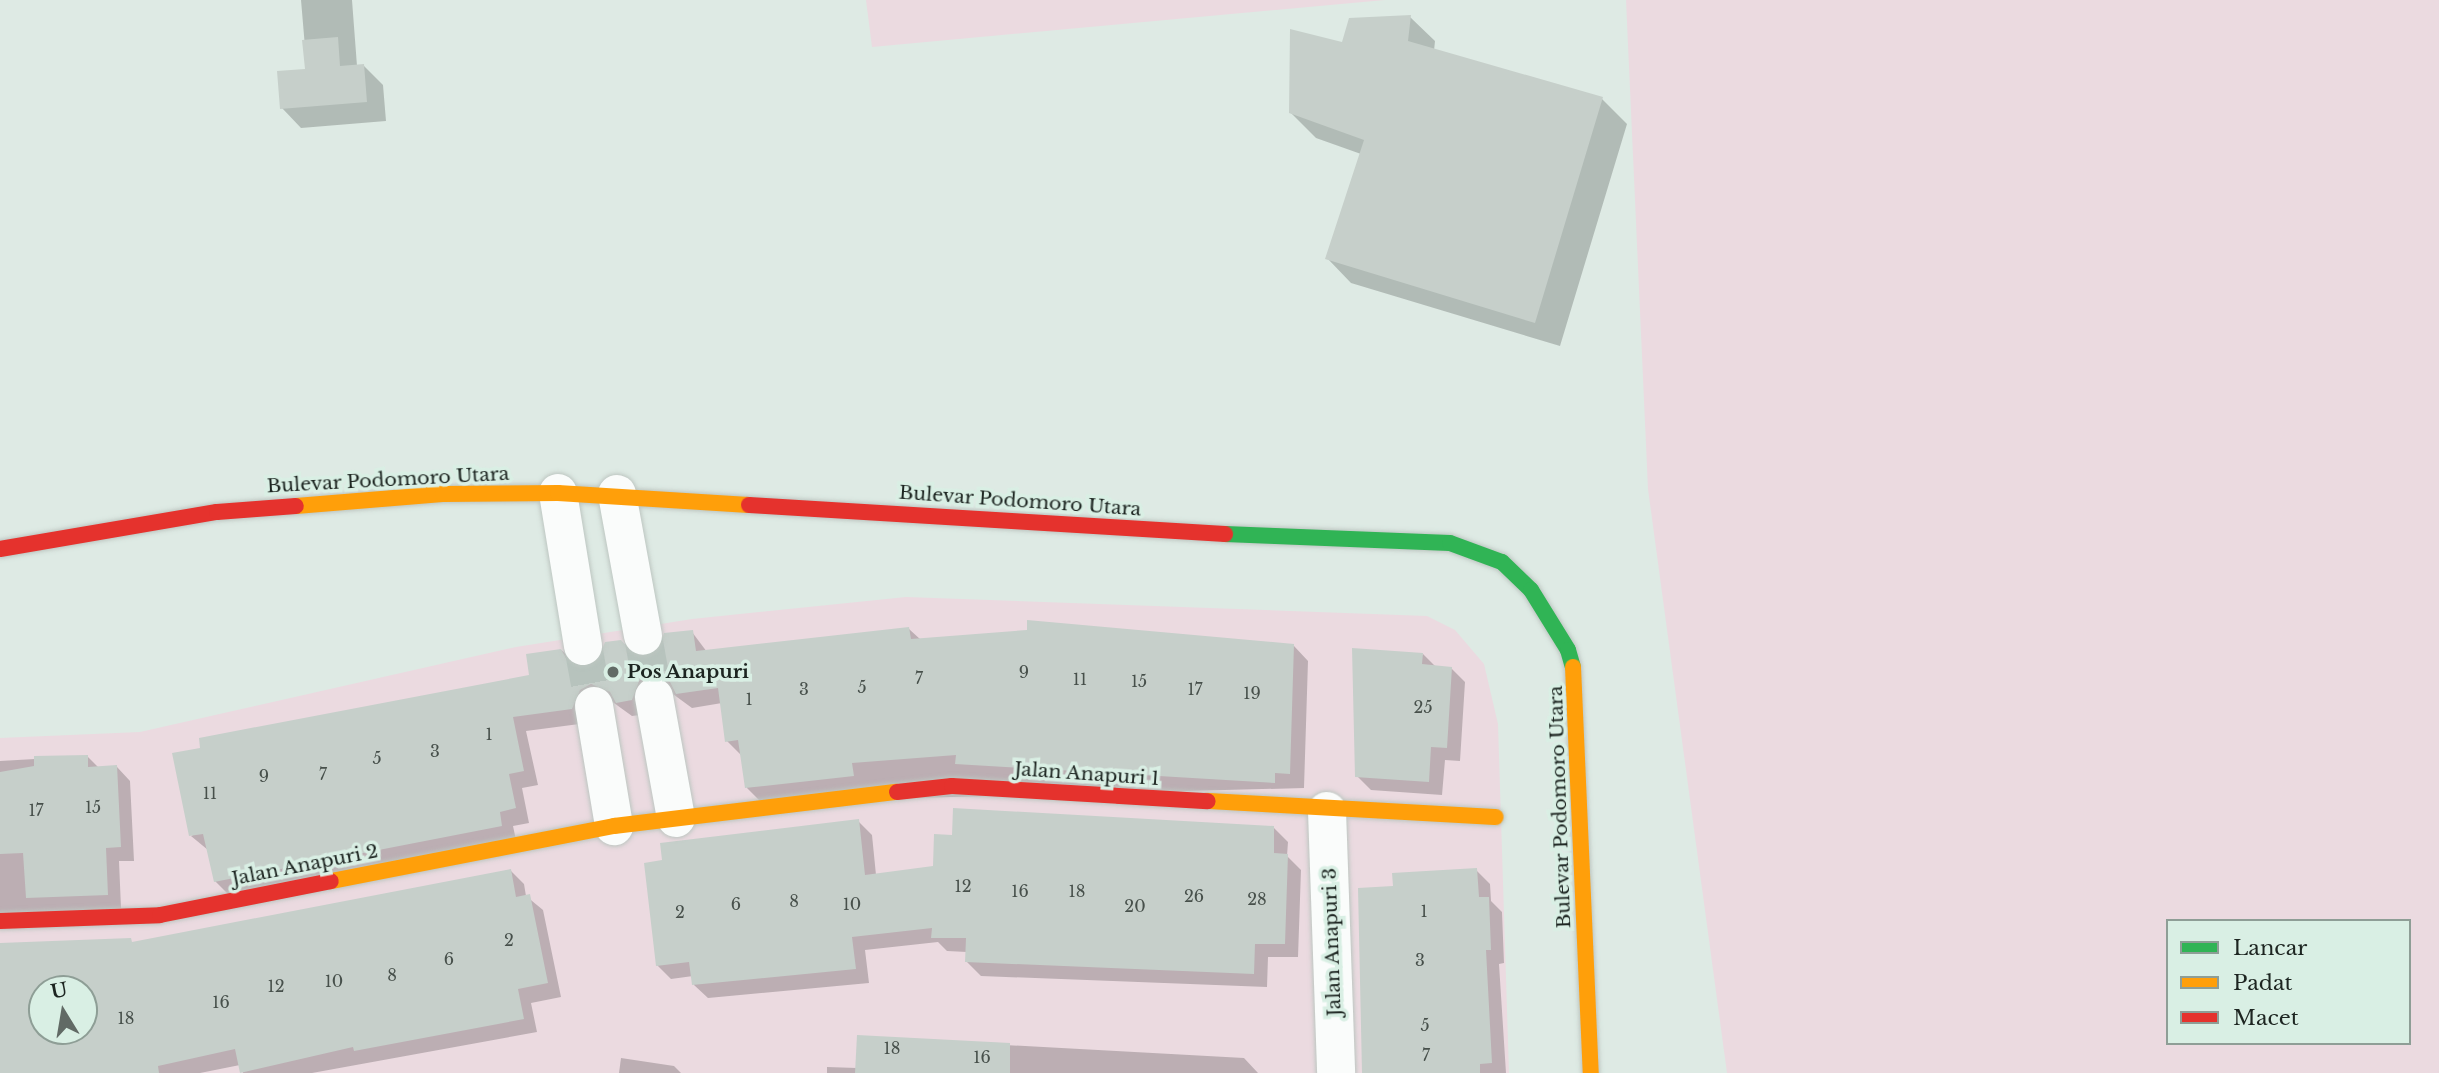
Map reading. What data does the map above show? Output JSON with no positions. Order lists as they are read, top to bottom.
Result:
{
  "streets": {
    "street": [
      "Bulevar Podomoro Utara",
      "Jalan Anapuri 1",
      "Jalan Anapuri 2",
      "Jalan Anapuri 3"
    ]
  },
  "crossings": [
    ["Jalan Anapuri 1", "Jalan Anapuri 2"],
    ["Jalan Anapuri 1", "Jalan Anapuri 3"]
  ],
  "places": ["Pos Anapuri"],
  "house_numbers": [
    "9",
    "7",
    "11",
    "15",
    "5",
    "3",
    "17",
    "19",
    "1",
    "25",
    "1",
    "3",
    "5",
    "7",
    "9",
    "11",
    "15",
    "17",
    "12",
    "16",
    "18",
    "26",
    "28",
    "8",
    "6",
    "10",
    "20",
    "1",
    "2",
    "2",
    "6",
    "3",
    "8",
    "10",
    "12",
    "16",
    "18",
    "5",
    "18",
    "7",
    "16"
  ],
  "legend": ["Lancar", "Padat", "Macet"],
  "north": "top"
}
